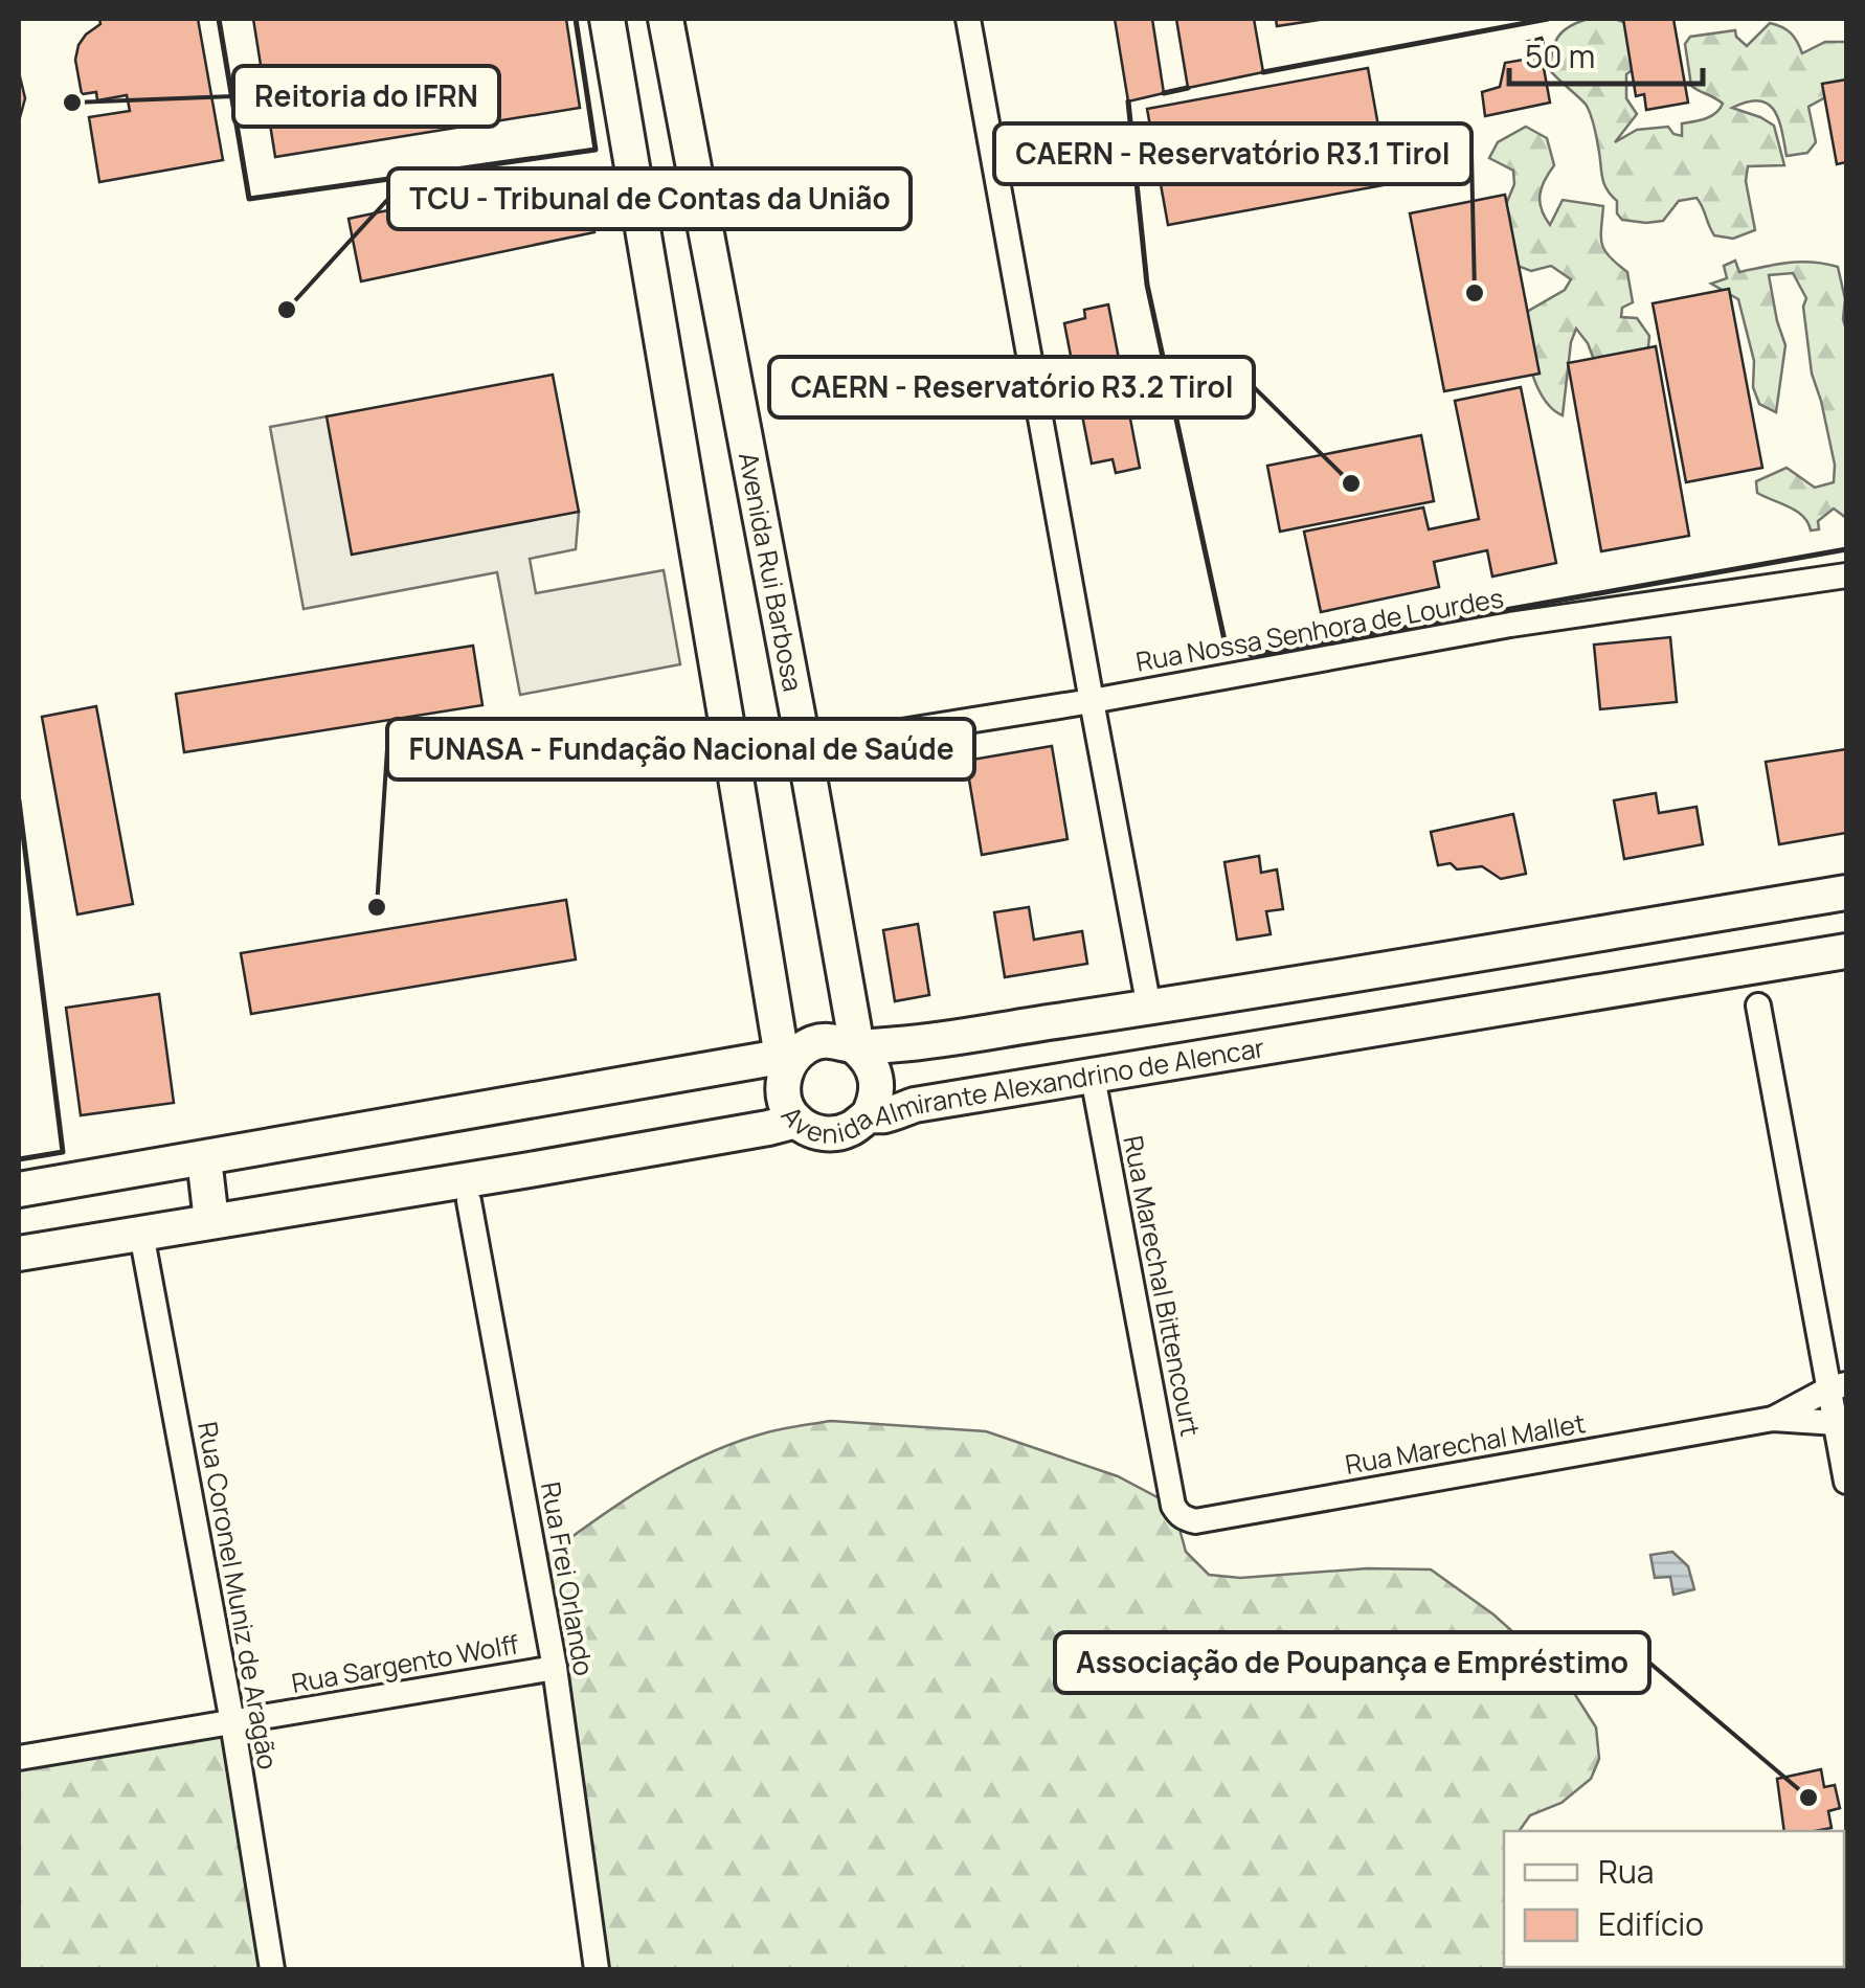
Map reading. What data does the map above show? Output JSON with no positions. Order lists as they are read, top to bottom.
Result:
{
  "streets": {
    "main road": ["Avenida Rui Barbosa", "Avenida Almirante Alexandrino de Alencar"],
    "street": [
      "Rua Nossa Senhora de Lourdes",
      "Rua Marechal Bittencourt",
      "Rua Marechal Mallet",
      "Rua Frei Orlando",
      "Rua Coronel Muniz de Aragão",
      "Rua Sargento Wolff"
    ]
  },
  "crossings": [
    ["Avenida Rui Barbosa", "Rua Nossa Senhora de Lourdes"],
    ["Avenida Rui Barbosa", "Avenida Almirante Alexandrino de Alencar"],
    ["Avenida Almirante Alexandrino de Alencar", "Rua Marechal Bittencourt"],
    ["Avenida Almirante Alexandrino de Alencar", "Rua Coronel Muniz de Aragão"],
    ["Rua Marechal Bittencourt", "Rua Marechal Mallet"],
    ["Rua Frei Orlando", "Rua Sargento Wolff"],
    ["Rua Coronel Muniz de Aragão", "Rua Sargento Wolff"]
  ],
  "places": [
    "Reitoria do IFRN",
    "CAERN - Reservatório R3.1 Tirol",
    "TCU - Tribunal de Contas da União",
    "CAERN - Reservatório R3.2 Tirol",
    "FUNASA - Fundação Nacional de Saúde",
    "Associação de Poupança e Empréstimo"
  ],
  "legend": ["Rua", "Edifício"],
  "scale_bar": "50 m"
}
